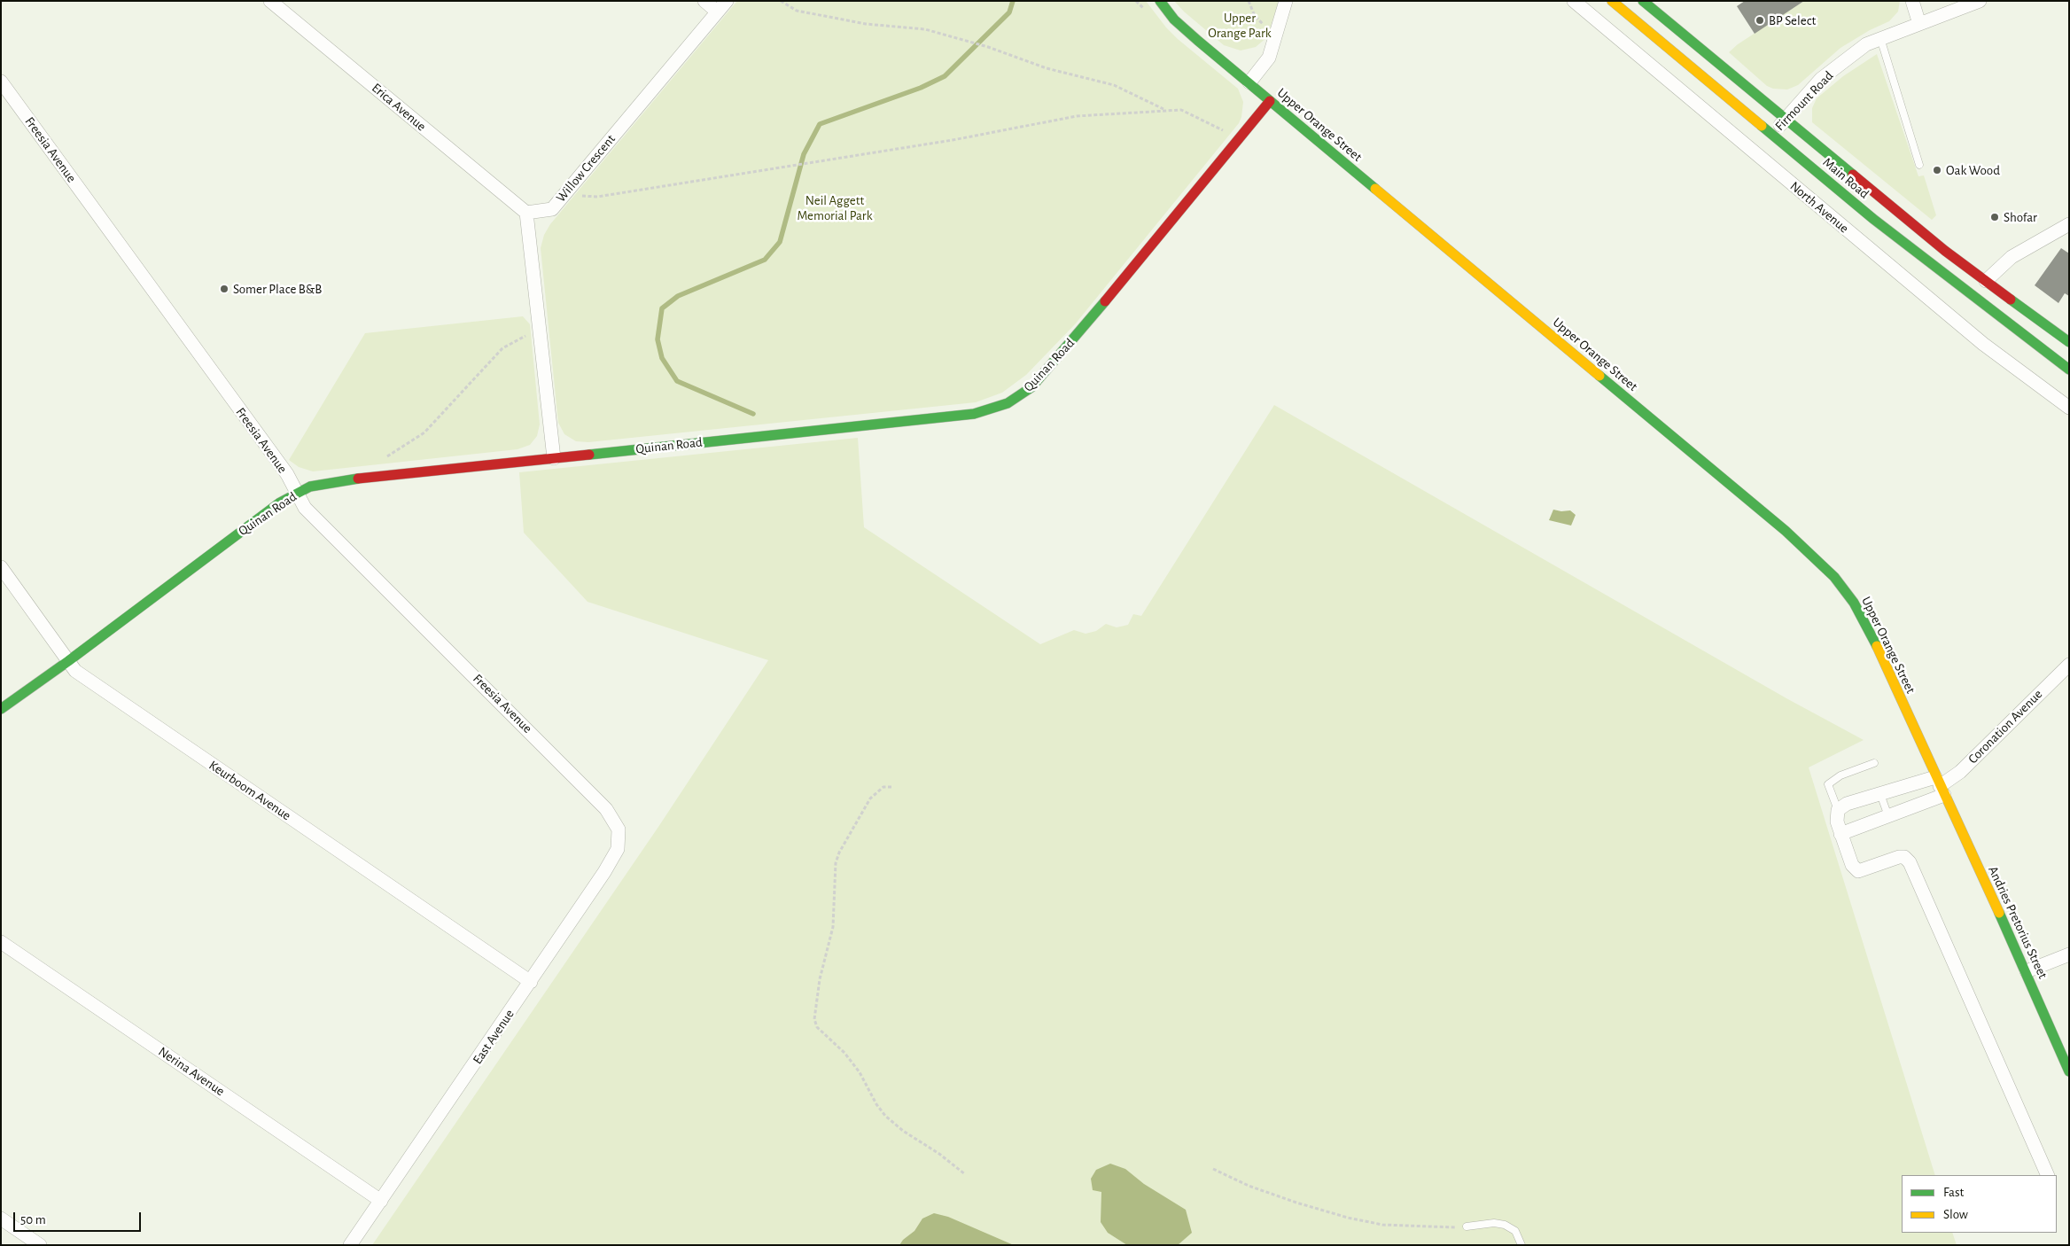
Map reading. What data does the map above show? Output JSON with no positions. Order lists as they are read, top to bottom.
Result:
{
  "streets": {
    "street": [
      "Firmount Road",
      "Erica Avenue",
      "Upper Orange Street",
      "Freesia Avenue",
      "Willow Crescent",
      "Main Road",
      "North Avenue",
      "Quinan Road",
      "Coronation Avenue",
      "Keurboom Avenue",
      "Andries Pretorius Street",
      "East Avenue",
      "Nerina Avenue"
    ]
  },
  "crossings": [
    ["Firmount Road", "Main Road"],
    ["Erica Avenue", "Willow Crescent"],
    ["Upper Orange Street", "Quinan Road"],
    ["Upper Orange Street", "Coronation Avenue"],
    ["Upper Orange Street", "Andries Pretorius Street"],
    ["Freesia Avenue", "Quinan Road"],
    ["Freesia Avenue", "East Avenue"],
    ["Quinan Road", "Keurboom Avenue"],
    ["Coronation Avenue", "Andries Pretorius Street"],
    ["Keurboom Avenue", "East Avenue"],
    ["East Avenue", "Nerina Avenue"]
  ],
  "parks": ["Upper Orange Park", "Neil Aggett Memorial Park"],
  "places": [
    "BP Select",
    "Oak Wood",
    "Shofar",
    "Somer Place B&B"
  ],
  "legend": ["Fast", "Slow"],
  "scale_bar": "50 m"
}
